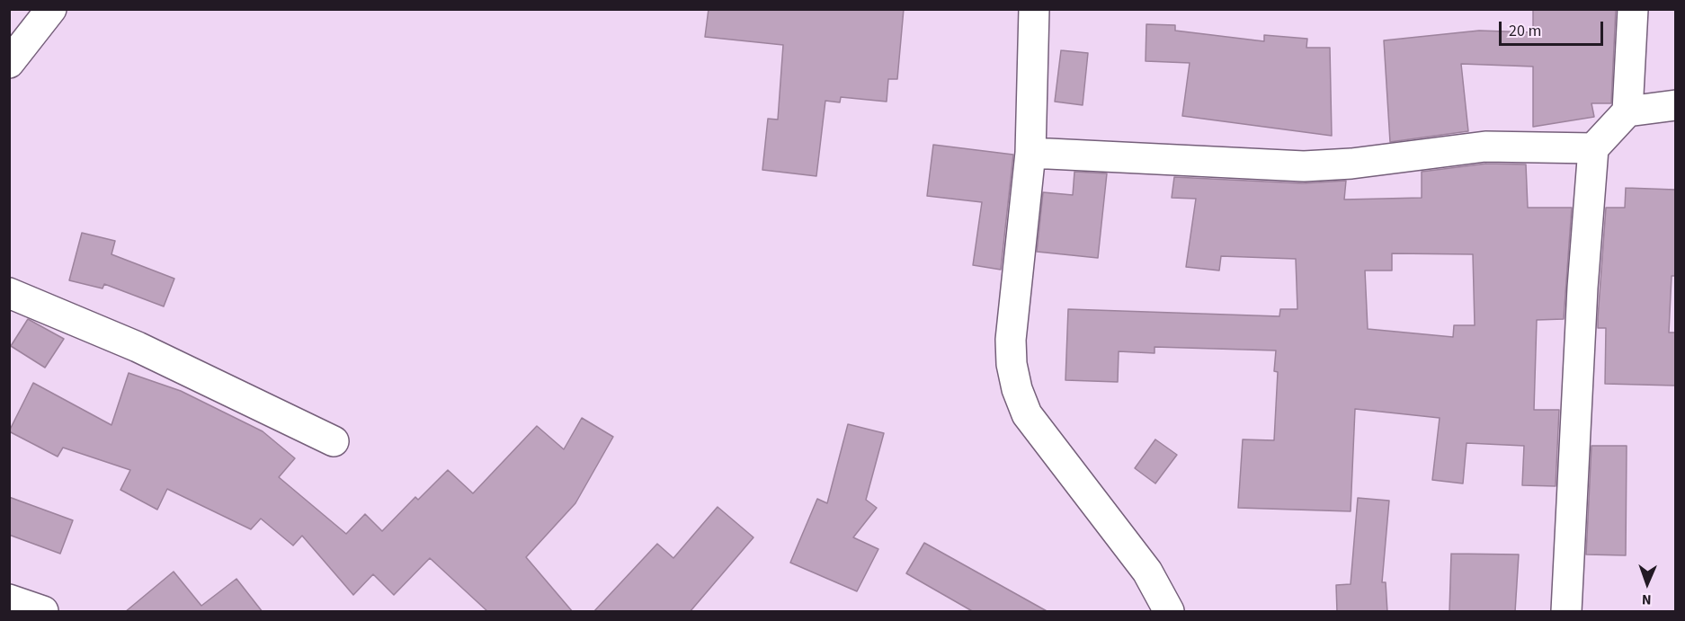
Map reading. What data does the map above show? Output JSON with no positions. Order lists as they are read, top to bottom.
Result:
{
  "scale_bar": "20 m",
  "north": "bottom"
}
